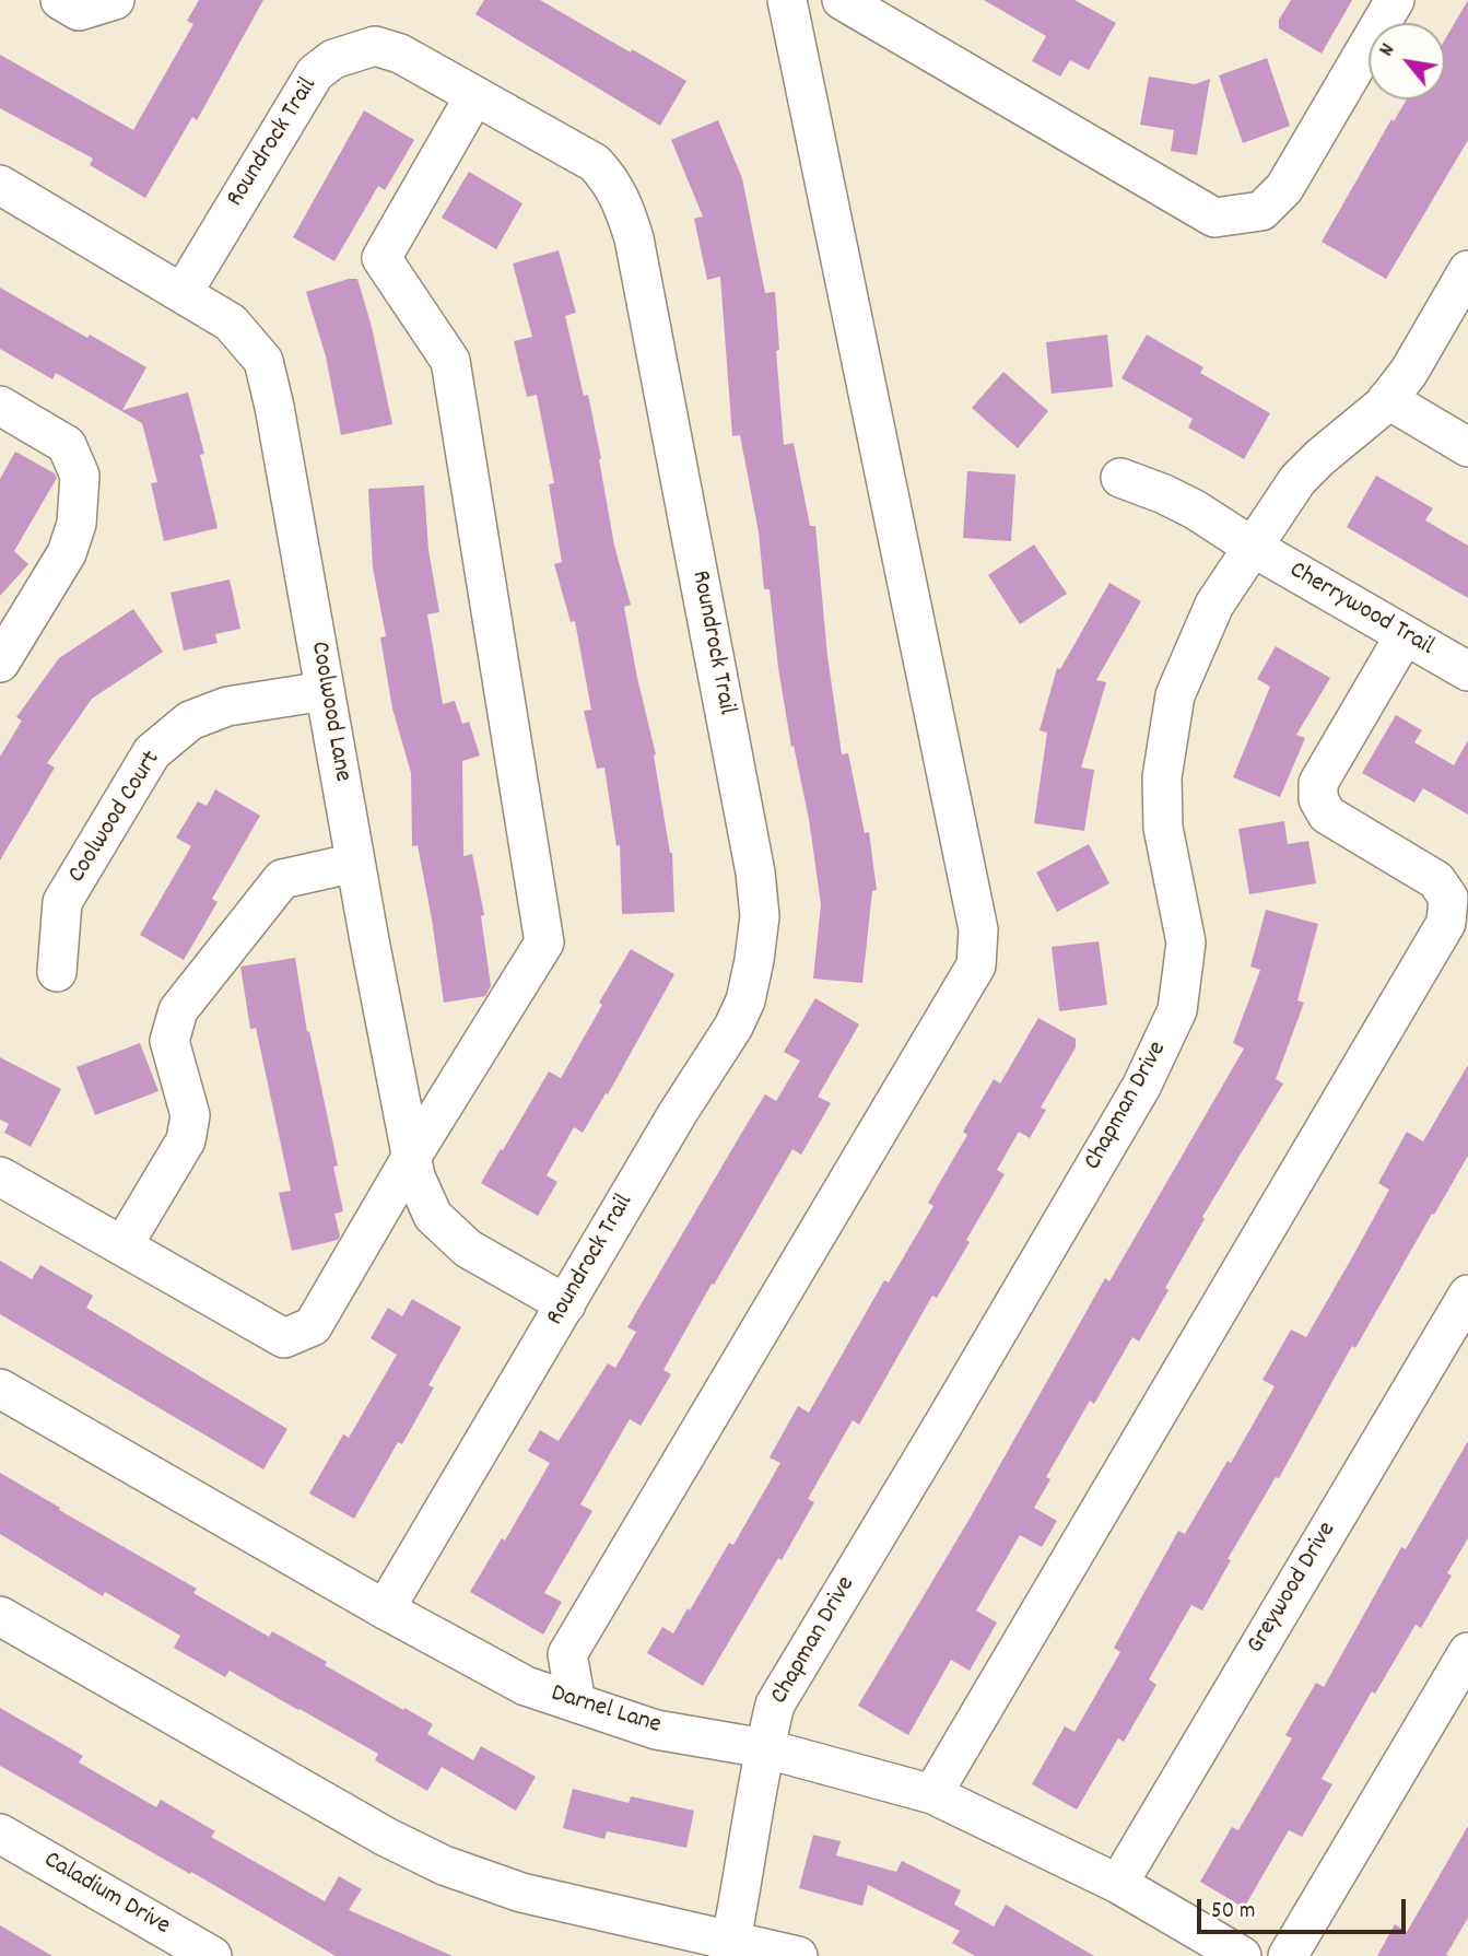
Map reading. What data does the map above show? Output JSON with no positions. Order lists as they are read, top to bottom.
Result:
{
  "streets": {
    "street": [
      "Roundrock Trail",
      "Cherrywood Trail",
      "Coolwood Lane",
      "Coolwood Court",
      "Chapman Drive",
      "Greywood Drive",
      "Darnel Lane",
      "Caladium Drive"
    ]
  },
  "crossings": [
    ["Roundrock Trail", "Coolwood Lane"],
    ["Roundrock Trail", "Darnel Lane"],
    ["Cherrywood Trail", "Chapman Drive"],
    ["Coolwood Lane", "Coolwood Court"],
    ["Chapman Drive", "Darnel Lane"],
    ["Greywood Drive", "Darnel Lane"]
  ],
  "scale_bar": "50 m",
  "north": "top left"
}
